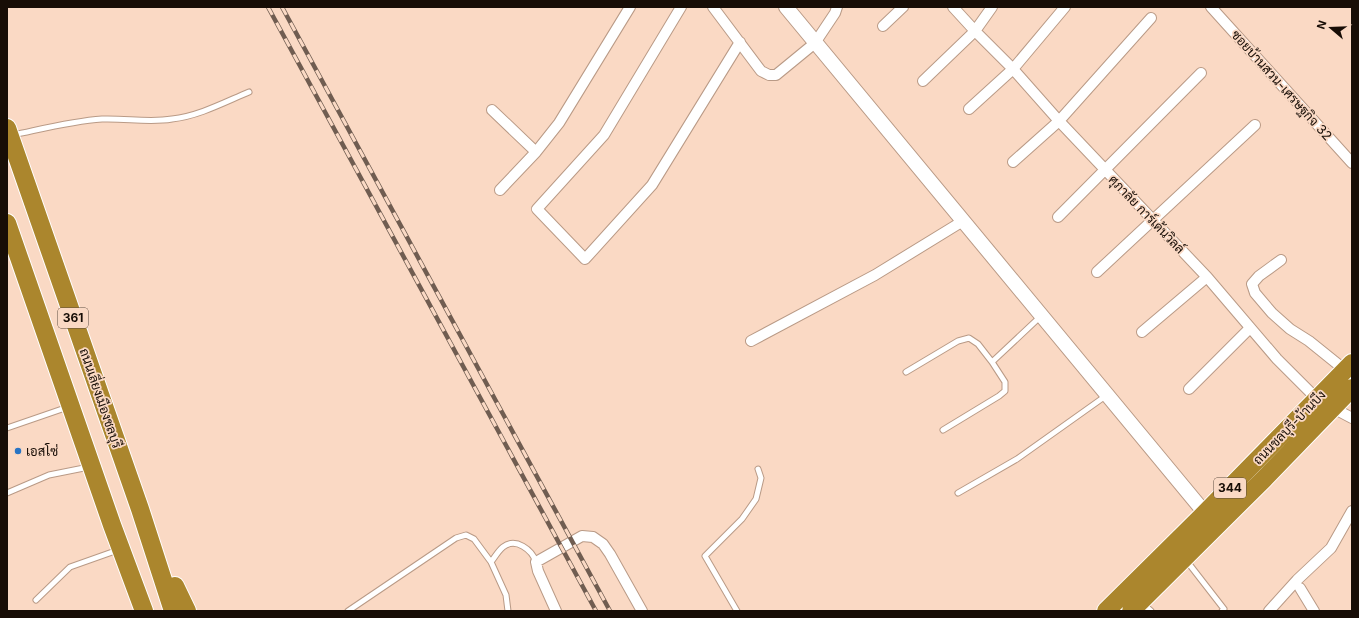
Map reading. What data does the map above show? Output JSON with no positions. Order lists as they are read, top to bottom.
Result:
{
  "streets": {
    "highway": [
      "361",
      "ถนนเลี่ยงเมืองชลบุรี",
      "ถนนชลบุรี-บ้านบึง",
      "344"
    ],
    "street": ["ซอยบ้านสวน-เศรษฐกิจ 32", "ศุภาลัย การ์เด้นวิลล์"]
  },
  "crossings": [
    ["ศุภาลัย การ์เด้นวิลล์", "ถนนชลบุรี-บ้านบึง"]
  ],
  "places": ["เอสโซ่"],
  "north": "left"
}
